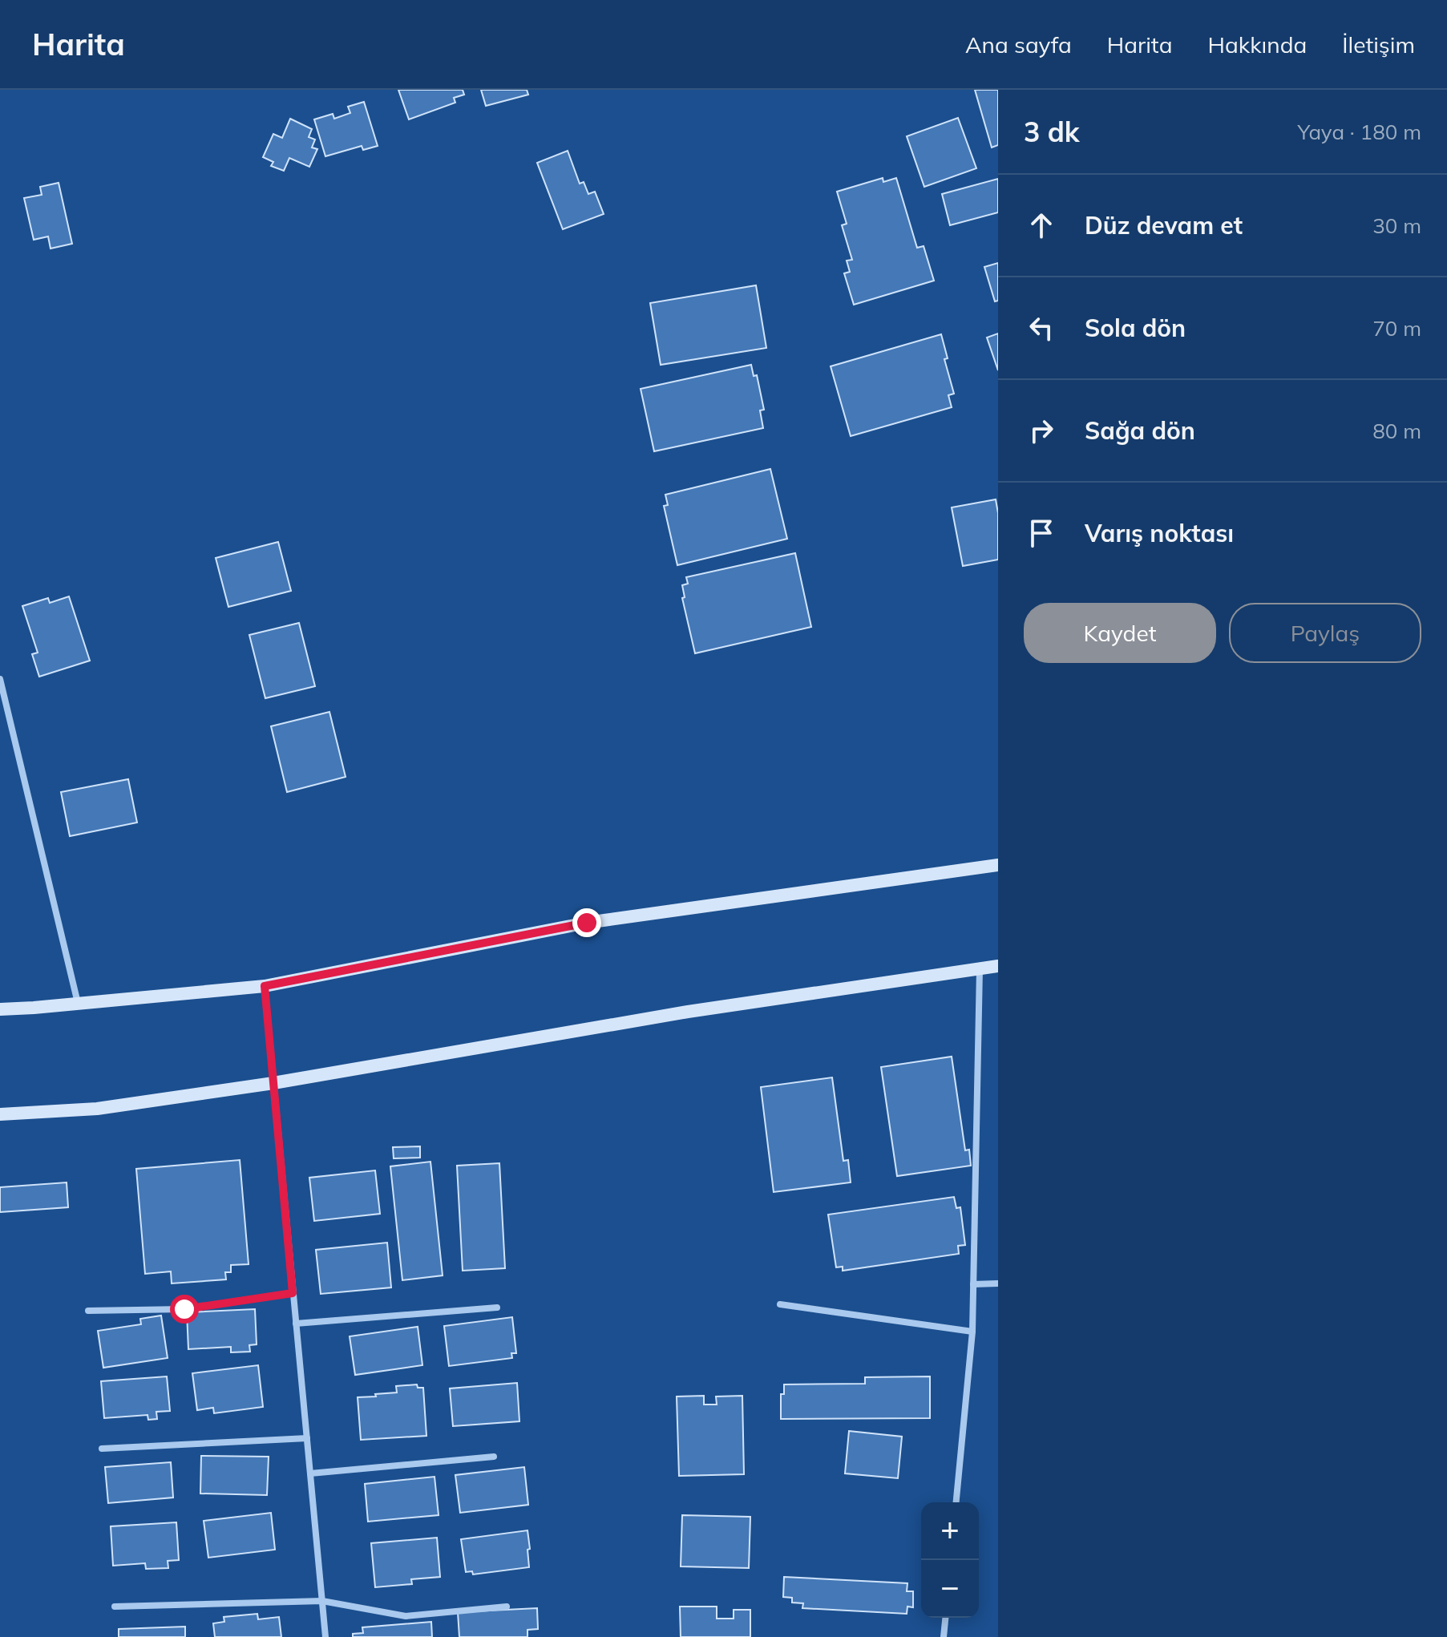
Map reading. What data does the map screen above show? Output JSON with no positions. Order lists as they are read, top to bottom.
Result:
{
  "page": {
    "header": "Harita",
    "nav": [
      "Ana sayfa",
      "Harita",
      "Hakkında",
      "İletişim"
    ],
    "heading": ["3 dk", "Yaya · 180 m"],
    "list": [
      ["Düz devam et", "30 m"],
      ["Sola dön", "70 m"],
      ["Sağa dön", "80 m"],
      "Varış noktası"
    ],
    "buttons": ["Kaydet", "Paylaş"],
    "map_buttons": ["+", "−"]
  }
}
